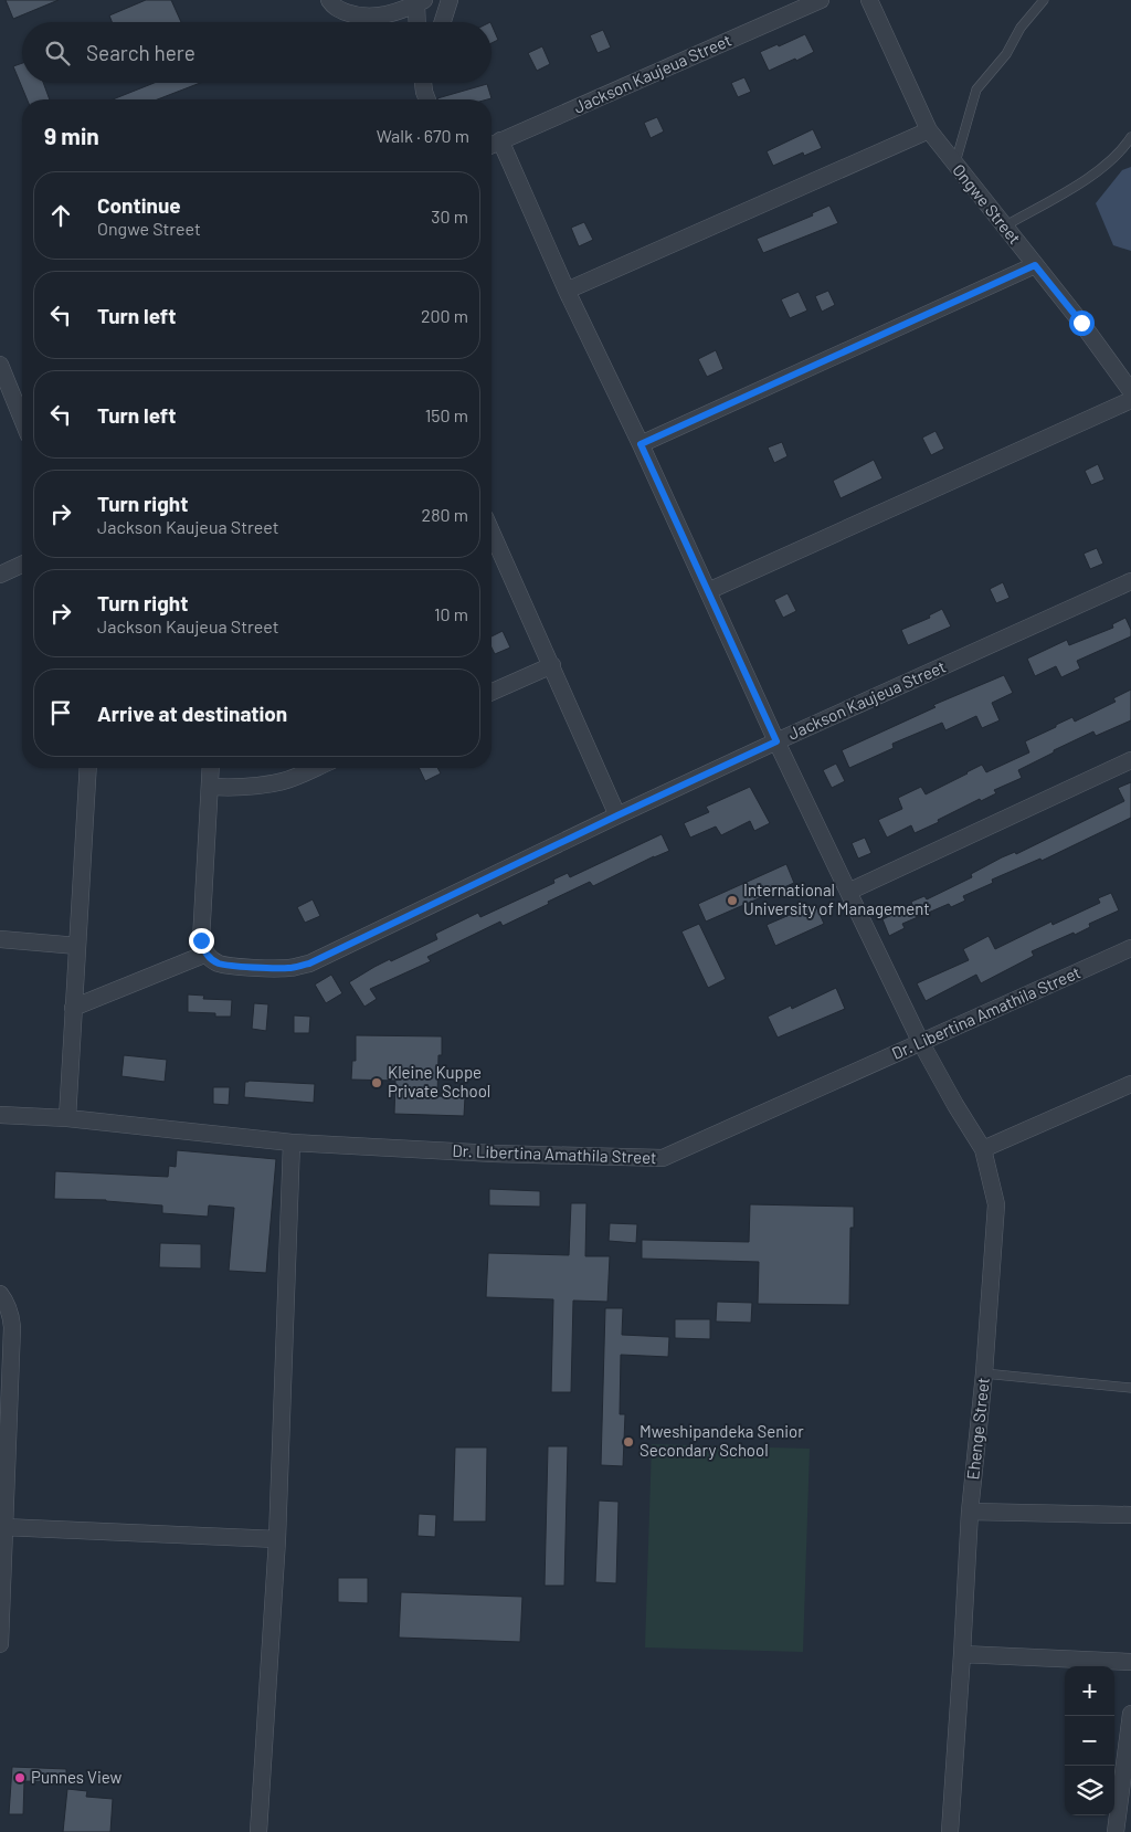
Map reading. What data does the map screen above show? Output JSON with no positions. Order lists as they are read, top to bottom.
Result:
{
  "streets": {
    "street": [
      "Jackson Kaujeua Street",
      "Ongwe Street",
      "Dr. Libertina Amathila Street",
      "Ehenge Street"
    ]
  },
  "crossings": [
    ["Jackson Kaujeua Street", "Ehenge Street"],
    ["Dr. Libertina Amathila Street", "Ehenge Street"]
  ],
  "places": [
    "International University of Management",
    "Kleine Kuppe Private School",
    "Mweshipandeka Senior Secondary School",
    "Punnes View"
  ],
  "page": {
    "search": "Search here",
    "heading": ["9 min", "Walk · 670 m"],
    "list": [
      ["Continue", "Ongwe Street", "30 m"],
      ["Turn left", "200 m"],
      ["Turn left", "150 m"],
      ["Turn right", "Jackson Kaujeua Street", "280 m"],
      ["Turn right", "Jackson Kaujeua Street", "10 m"],
      "Arrive at destination"
    ],
    "map_buttons": ["+", "−"]
  }
}
